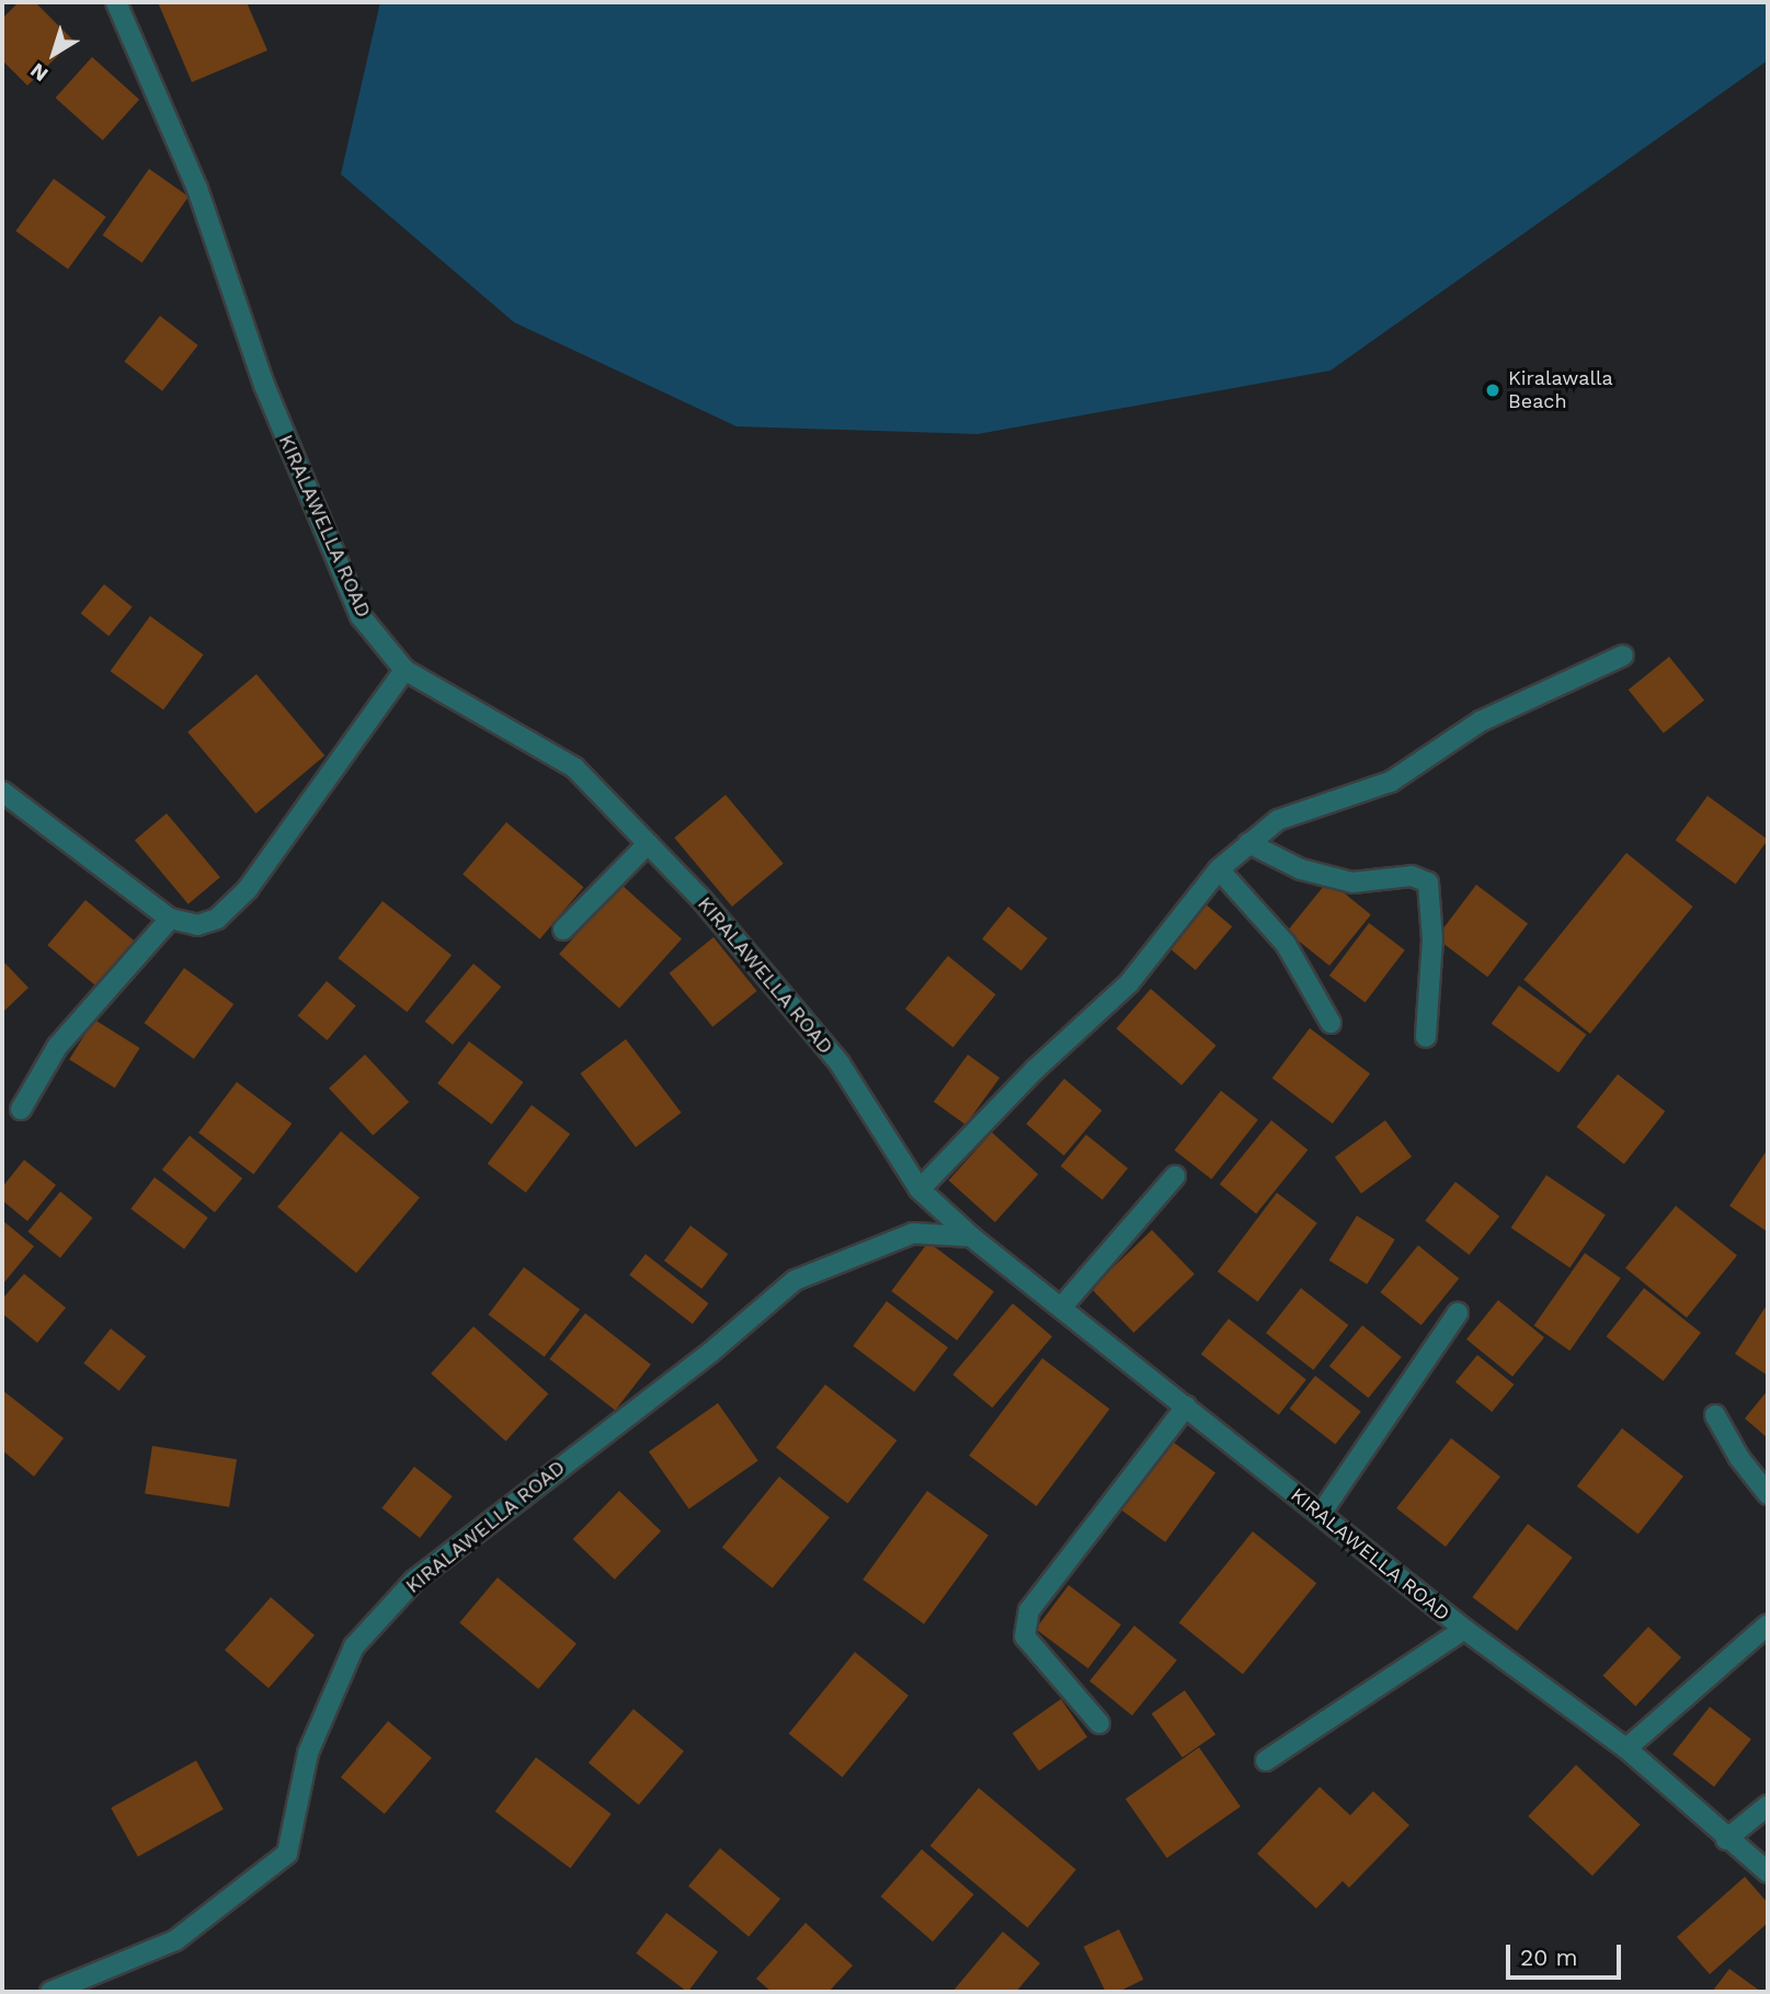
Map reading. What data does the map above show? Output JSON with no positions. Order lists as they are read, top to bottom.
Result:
{
  "streets": {
    "street": ["KIRALAWELLA ROAD"]
  },
  "places": ["Kiralawalla Beach"],
  "scale_bar": "20 m",
  "north": "bottom left"
}
